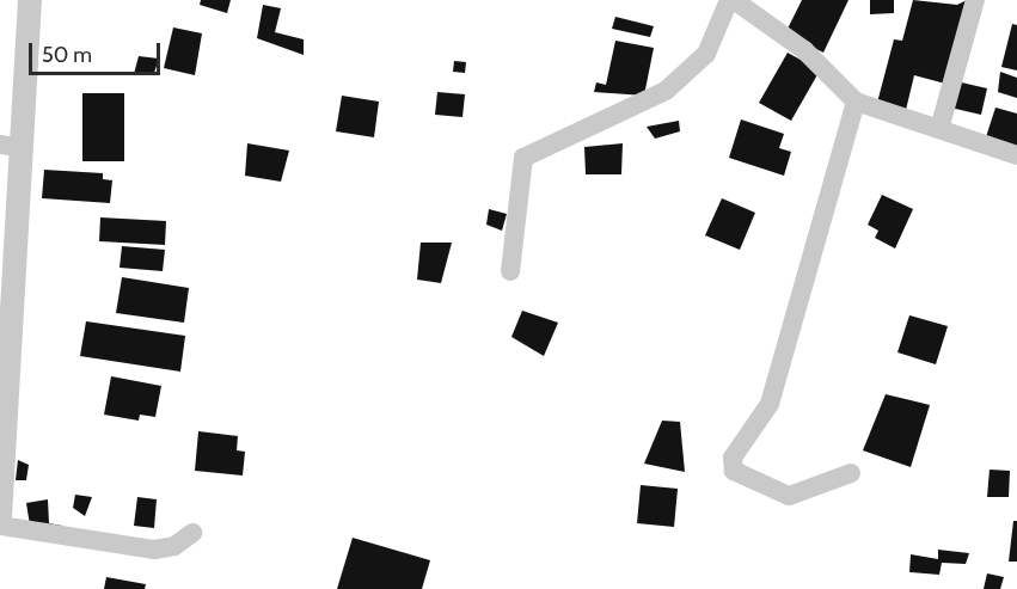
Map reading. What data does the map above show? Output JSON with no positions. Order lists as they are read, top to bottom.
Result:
{
  "scale_bar": "50 m"
}
